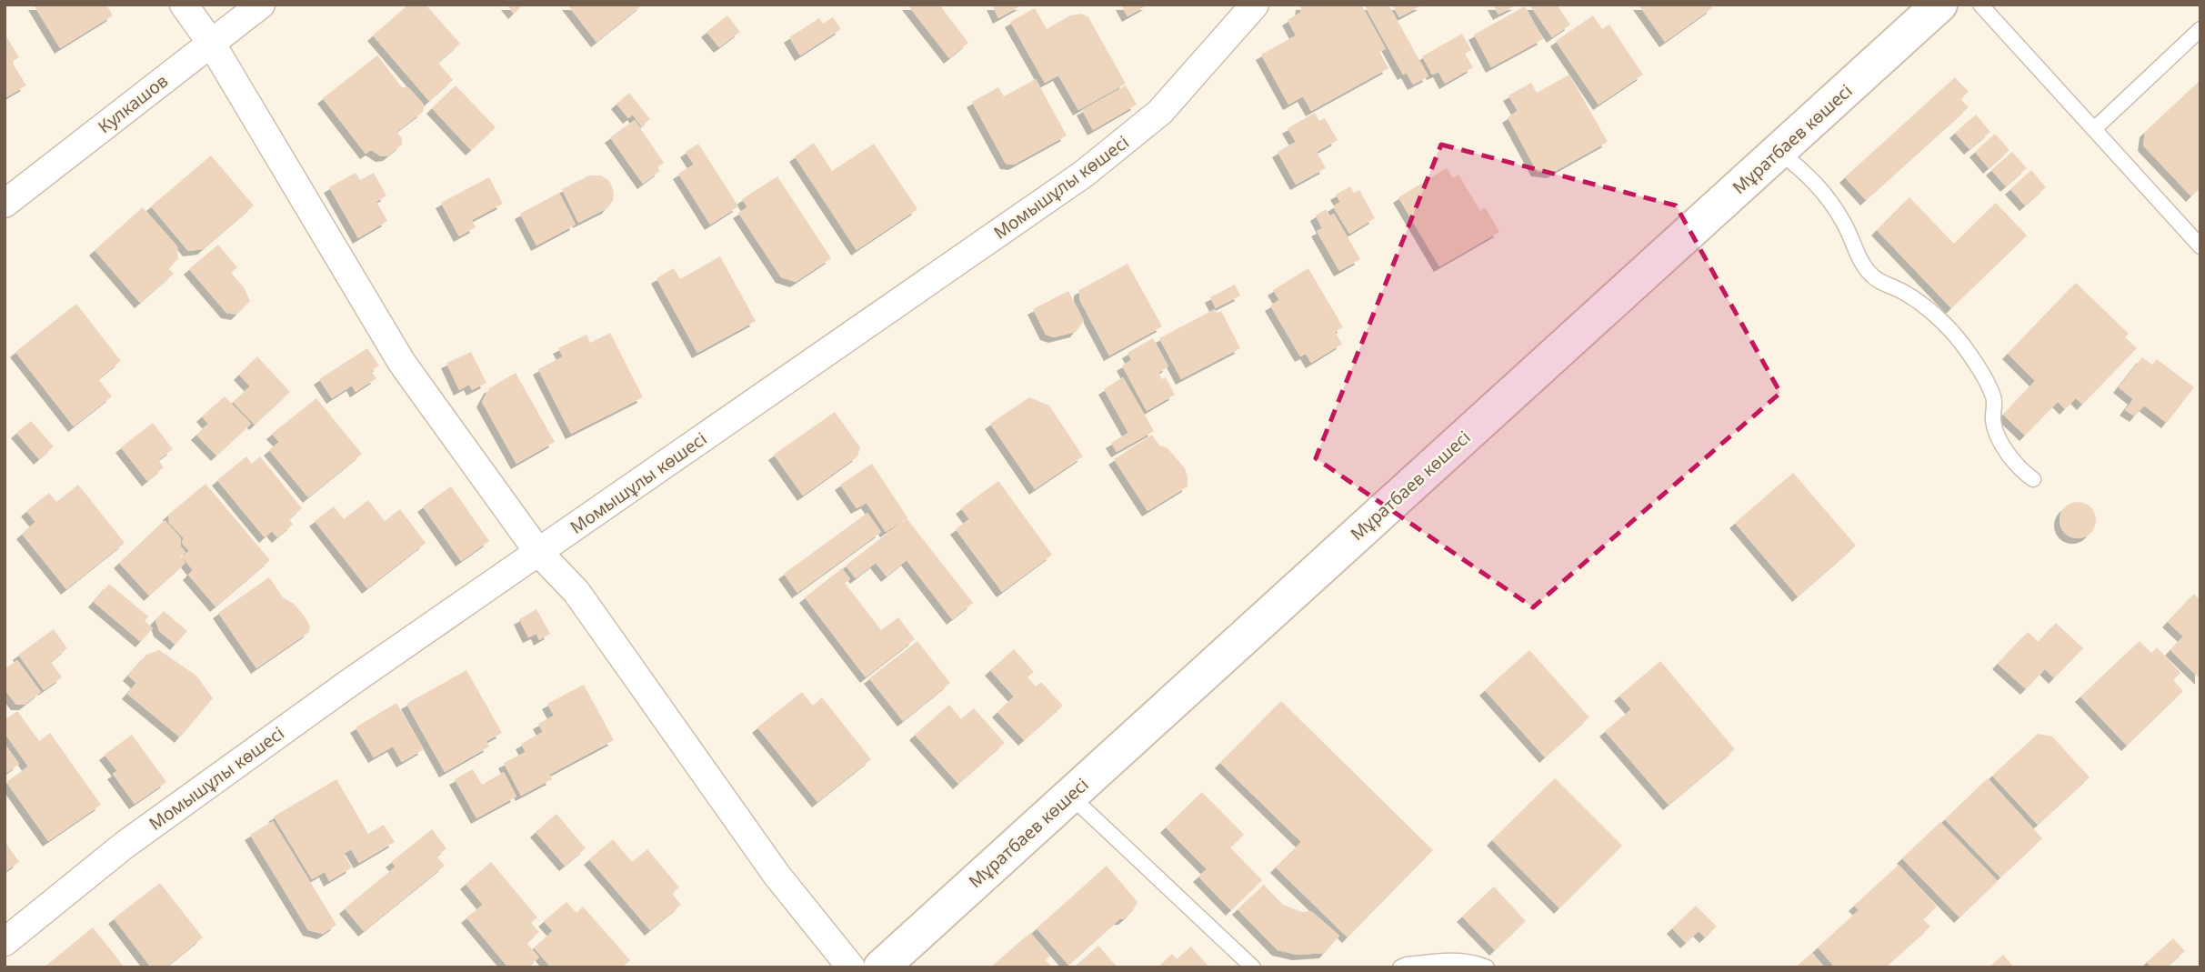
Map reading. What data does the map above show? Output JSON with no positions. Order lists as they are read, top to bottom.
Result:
{
  "streets": {
    "street": ["Кулкашов", "Мұратбаев көшесі", "Момышұлы көшесі"]
  }
}
